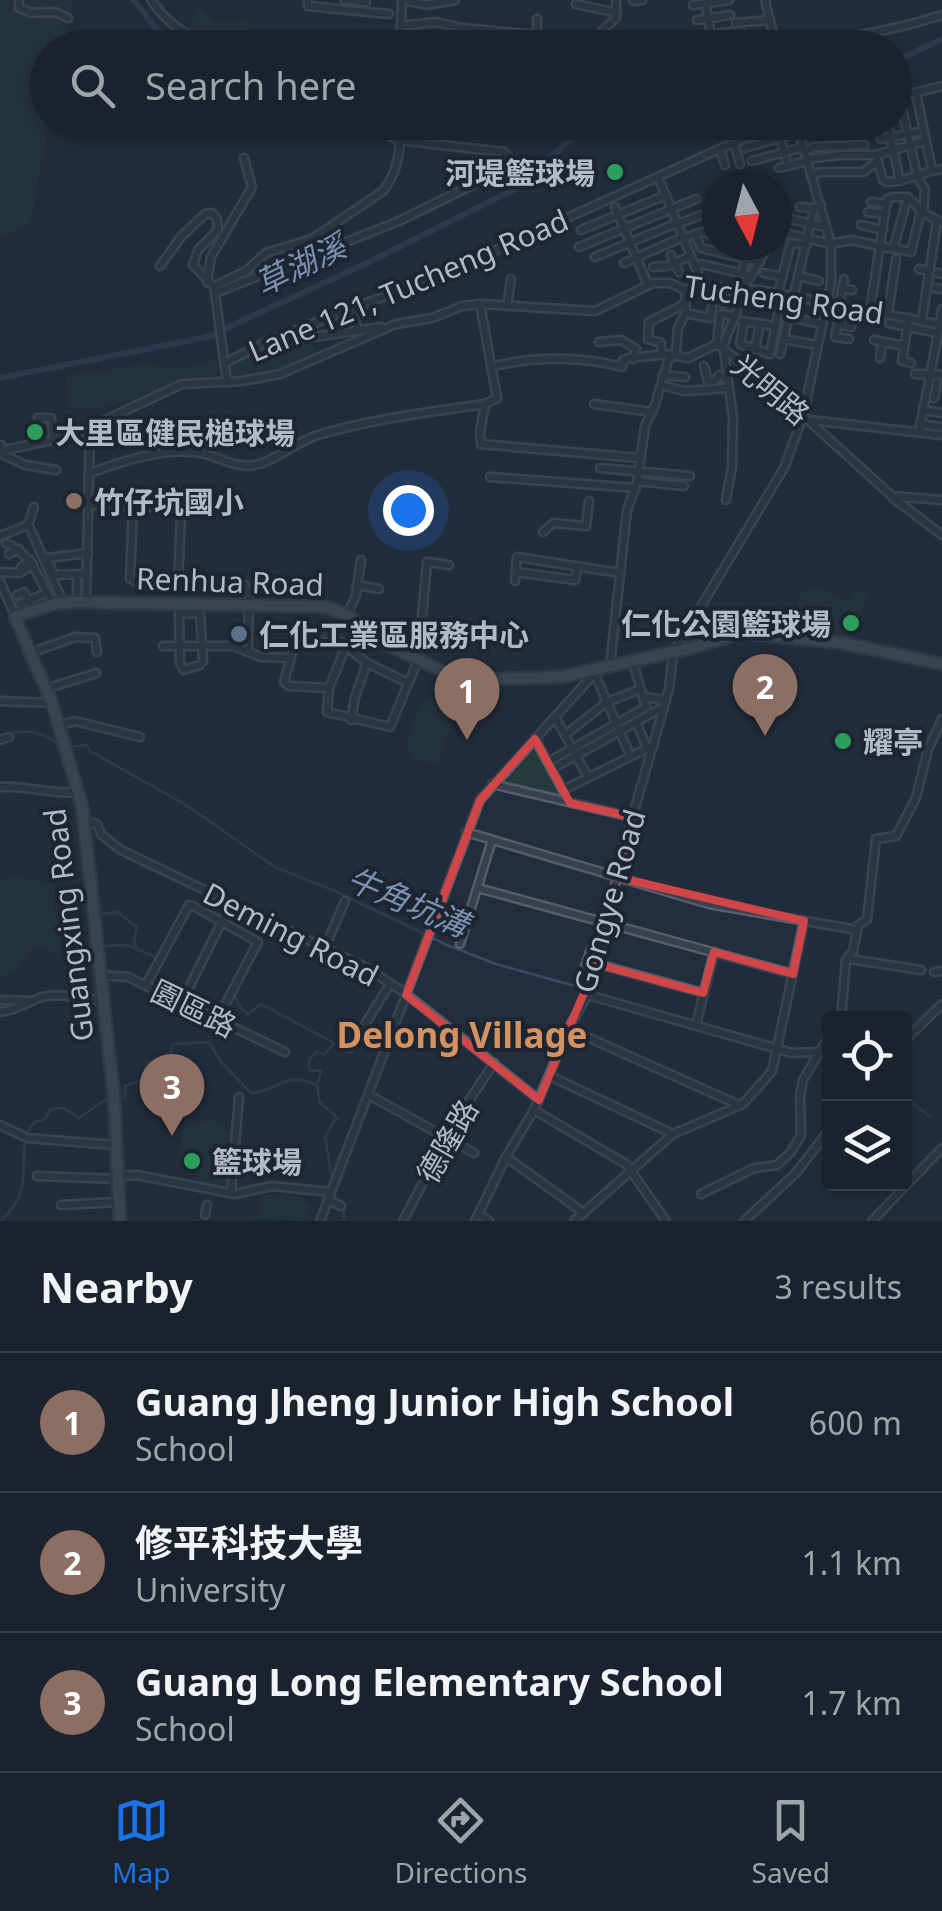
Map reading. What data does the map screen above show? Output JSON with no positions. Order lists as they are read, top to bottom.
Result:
{
  "streets": {
    "main road": ["Renhua Road", "Guangxing Road"],
    "street": [
      "Lane 121, Tucheng Road",
      "Tucheng Road",
      "光明路",
      "Gongye Road",
      "Deming Road",
      "園區路",
      "德隆路"
    ]
  },
  "crossings": [
    ["Lane 121, Tucheng Road", "Tucheng Road"],
    ["Renhua Road", "Gongye Road"],
    ["Renhua Road", "Guangxing Road"],
    ["Gongye Road", "Deming Road"],
    ["Guangxing Road", "Deming Road"],
    ["Guangxing Road", "園區路"],
    ["Deming Road", "德隆路"]
  ],
  "districts": ["Delong Village"],
  "water": ["草湖溪", "牛角坑溝"],
  "places": [
    "河堤籃球場",
    "大里區健民槌球場",
    "竹仔坑國小",
    "仁化公園籃球場",
    "仁化工業區服務中心",
    "耀亭",
    "籃球場"
  ],
  "north": "bottom",
  "page": {
    "search": "Search here",
    "pins": ["2", "1", "3"],
    "heading": ["Nearby", "3 results"],
    "list": [
      {
        "mark": "1",
        "name": "Guang Jheng Junior High School",
        "note": "School",
        "value": "600 m"
      },
      {
        "mark": "2",
        "name": "修平科技大學",
        "note": "University",
        "value": "1.1 km"
      },
      {
        "mark": "3",
        "name": "Guang Long Elementary School",
        "note": "School",
        "value": "1.7 km"
      }
    ],
    "nav": ["Map", "Directions", "Saved"]
  }
}
